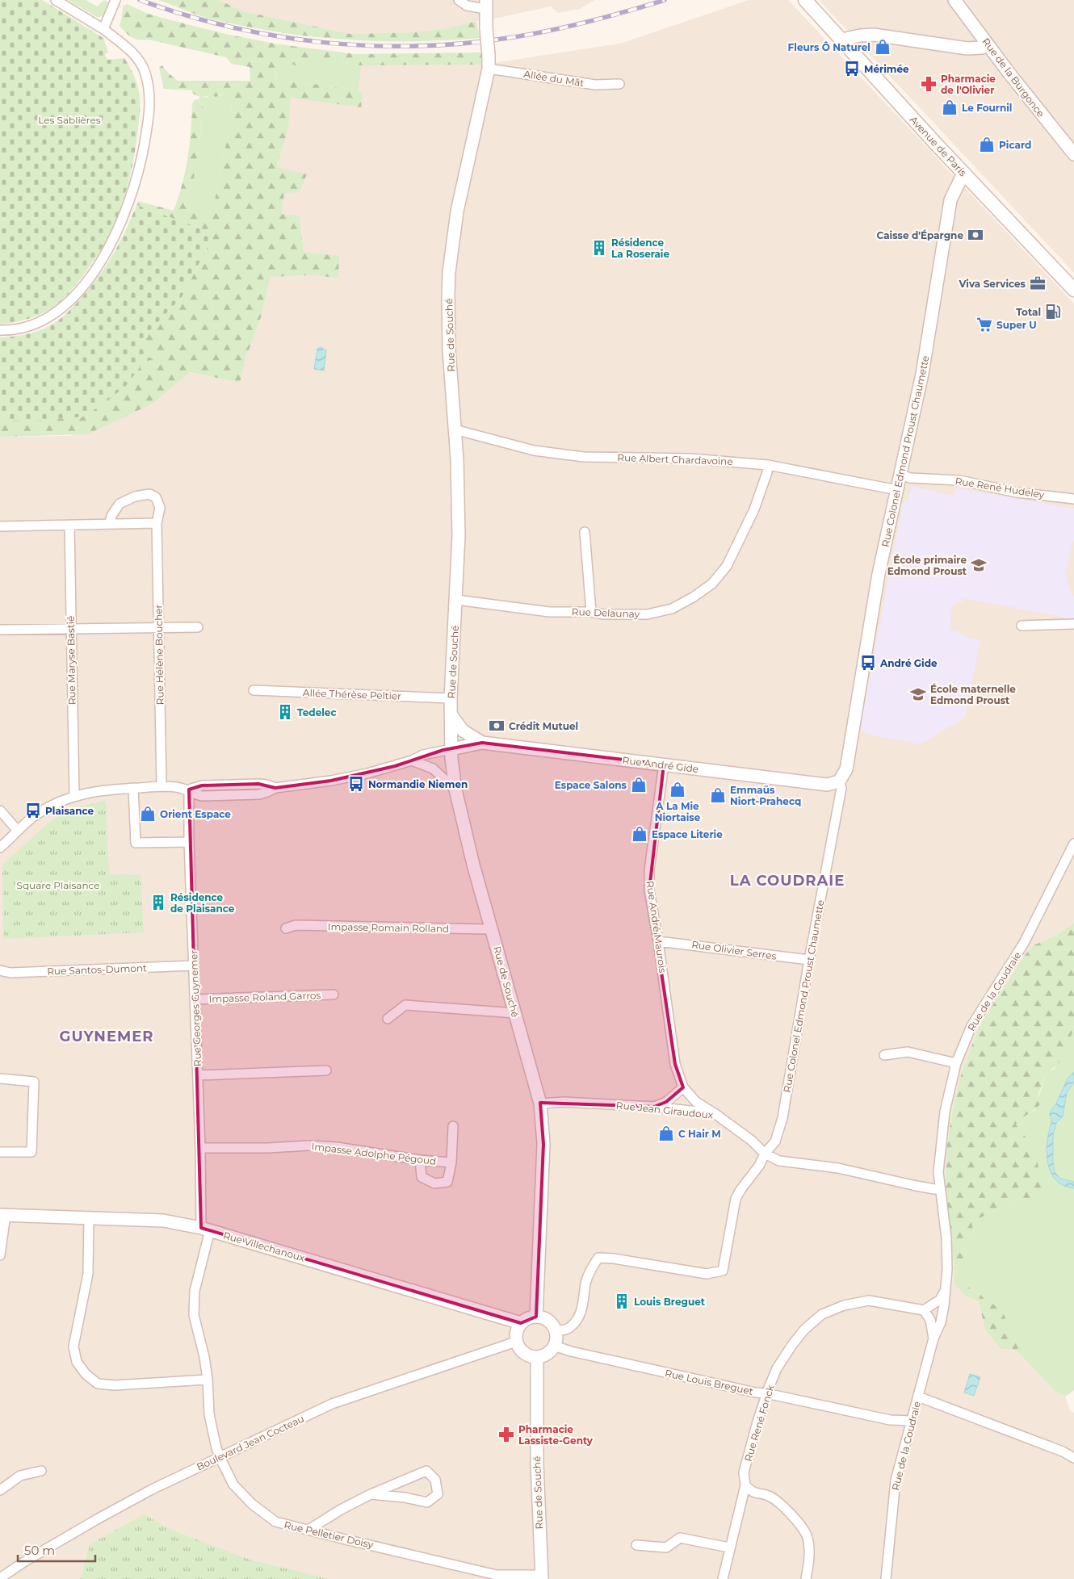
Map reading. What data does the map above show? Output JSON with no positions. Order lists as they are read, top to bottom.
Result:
{
  "streets": {
    "main road": ["Avenue de Paris"],
    "street": [
      "Rue de la Burgonce",
      "Allée du Mât",
      "Rue de Souché",
      "Rue Colonel Edmond Proust Chaumette",
      "Rue Albert Chardavoine",
      "Rue René Hudeley",
      "Rue Delaunay",
      "Rue Hélène Boucher",
      "Rue Maryse Bastié",
      "Allée Thérèse Peltier",
      "Rue André Gide",
      "Rue André Maurois",
      "Impasse Romain Rolland",
      "Rue Olivier Serres",
      "Rue Santos-Dumont",
      "Rue de la Coudraie",
      "Impasse Roland Garros",
      "Rue Georges Guynemer",
      "Rue Jean Giraudoux",
      "Impasse Adolphe Pégoud",
      "Rue Villechanoux",
      "Rue Louis Breguet",
      "Rue René Fonck",
      "Boulevard Jean Cocteau",
      "Rue Pelletier Doisy"
    ]
  },
  "crossings": [
    ["Allée du Mât", "Rue de Souché"],
    ["Avenue de Paris", "Rue Colonel Edmond Proust Chaumette"],
    ["Rue de Souché", "Rue Colonel Edmond Proust Chaumette"],
    ["Rue de Souché", "Rue Albert Chardavoine"],
    ["Rue de Souché", "Rue Delaunay"],
    ["Rue de Souché", "Allée Thérèse Peltier"],
    ["Rue de Souché", "Rue André Gide"],
    ["Rue de Souché", "Impasse Romain Rolland"],
    ["Rue de Souché", "Rue Jean Giraudoux"],
    ["Rue de Souché", "Rue Villechanoux"],
    ["Rue de Souché", "Rue Louis Breguet"],
    ["Rue de Souché", "Boulevard Jean Cocteau"],
    ["Rue de Souché", "Rue Pelletier Doisy"],
    ["Rue Colonel Edmond Proust Chaumette", "Rue Albert Chardavoine"],
    ["Rue Colonel Edmond Proust Chaumette", "Rue René Hudeley"],
    ["Rue Colonel Edmond Proust Chaumette", "Rue André Gide"],
    ["Rue Colonel Edmond Proust Chaumette", "Rue Olivier Serres"],
    ["Rue Colonel Edmond Proust Chaumette", "Rue Jean Giraudoux"],
    ["Rue Colonel Edmond Proust Chaumette", "Rue Villechanoux"],
    ["Rue Colonel Edmond Proust Chaumette", "Rue Louis Breguet"],
    ["Rue Colonel Edmond Proust Chaumette", "Boulevard Jean Cocteau"],
    ["Rue Albert Chardavoine", "Rue Delaunay"],
    ["Rue André Gide", "Rue André Maurois"],
    ["Rue André Maurois", "Rue Olivier Serres"],
    ["Rue André Maurois", "Rue Jean Giraudoux"],
    ["Rue Santos-Dumont", "Rue Georges Guynemer"],
    ["Rue de la Coudraie", "Rue Jean Giraudoux"],
    ["Rue de la Coudraie", "Rue Louis Breguet"],
    ["Rue de la Coudraie", "Rue René Fonck"],
    ["Impasse Roland Garros", "Rue Georges Guynemer"],
    ["Rue Georges Guynemer", "Impasse Adolphe Pégoud"],
    ["Rue Georges Guynemer", "Rue Villechanoux"],
    ["Rue Georges Guynemer", "Rue Pelletier Doisy"],
    ["Rue Villechanoux", "Rue Louis Breguet"],
    ["Rue Villechanoux", "Boulevard Jean Cocteau"],
    ["Rue Louis Breguet", "Rue René Fonck"],
    ["Rue Louis Breguet", "Boulevard Jean Cocteau"],
    ["Boulevard Jean Cocteau", "Rue Pelletier Doisy"]
  ],
  "districts": ["LA COUDRAIE", "GUYNEMER"],
  "parks": ["Les Sablières", "Square Plaisance"],
  "places": {
    "shop": [
      "Fleurs Ô Naturel",
      "Le Fournil",
      "Picard",
      "Espace Salons",
      "A La Mie Niortaise",
      "Emmaüs Niort-Prahecq",
      "Orient Espace",
      "Espace Literie",
      "C Hair M"
    ],
    "bus stop": [
      "Mérimée",
      "André Gide",
      "Normandie Niemen",
      "Plaisance"
    ],
    "pharmacy": ["Pharmacie de l'Olivier", "Pharmacie Lassiste-Genty"],
    "bank": ["Caisse d'Épargne", "Crédit Mutuel"],
    "building": [
      "Résidence La Roseraie",
      "Tedelec",
      "Résidence de Plaisance",
      "Louis Breguet"
    ],
    "office": ["Viva Services"],
    "fuel station": ["Total"],
    "supermarket": ["Super U"],
    "school or university": ["École primaire Edmond Proust", "École maternelle Edmond Proust"]
  },
  "scale_bar": "50 m"
}
